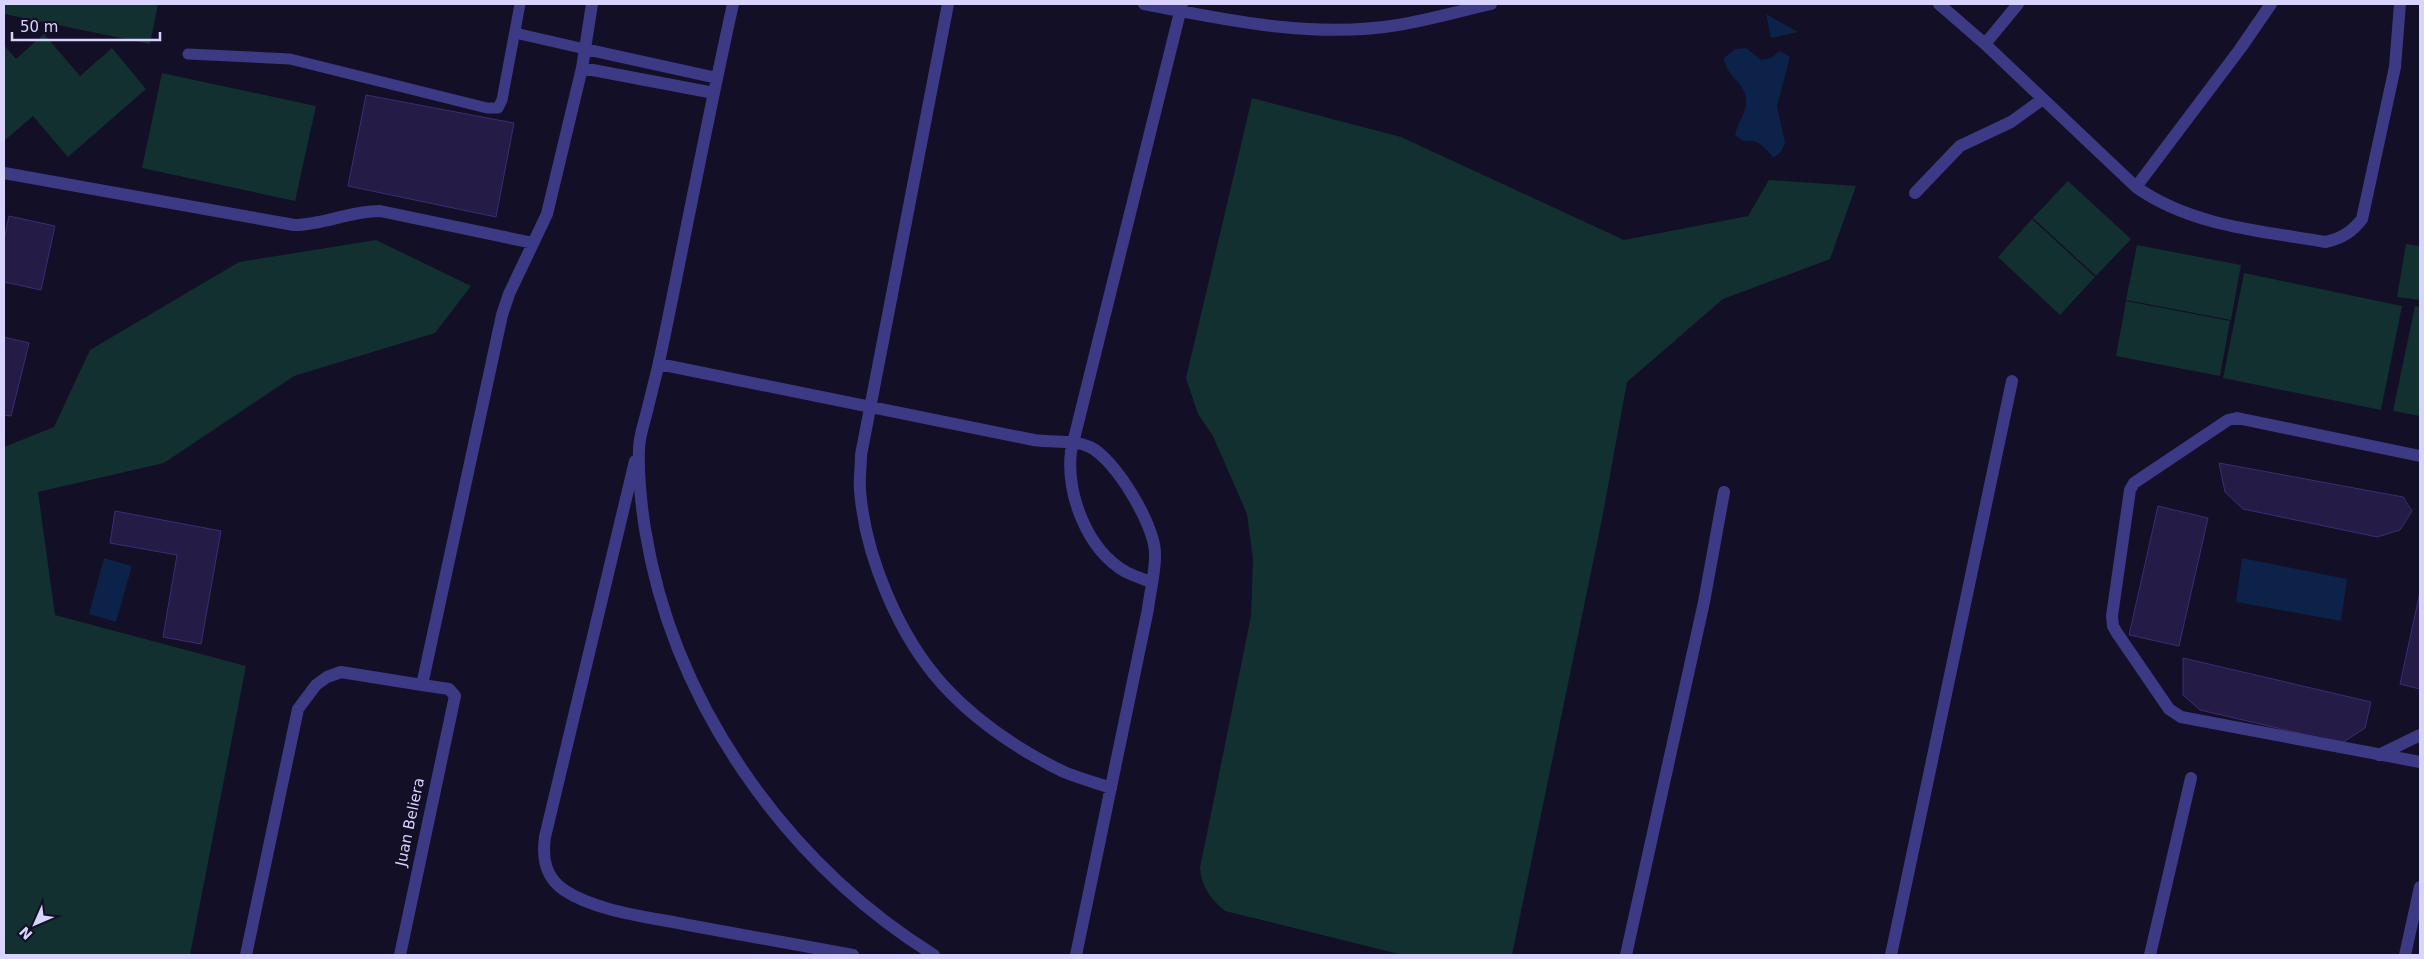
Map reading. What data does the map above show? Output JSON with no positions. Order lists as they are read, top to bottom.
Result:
{
  "streets": {
    "street": ["Juan Beliera"]
  },
  "scale_bar": "50 m",
  "north": "bottom left"
}
